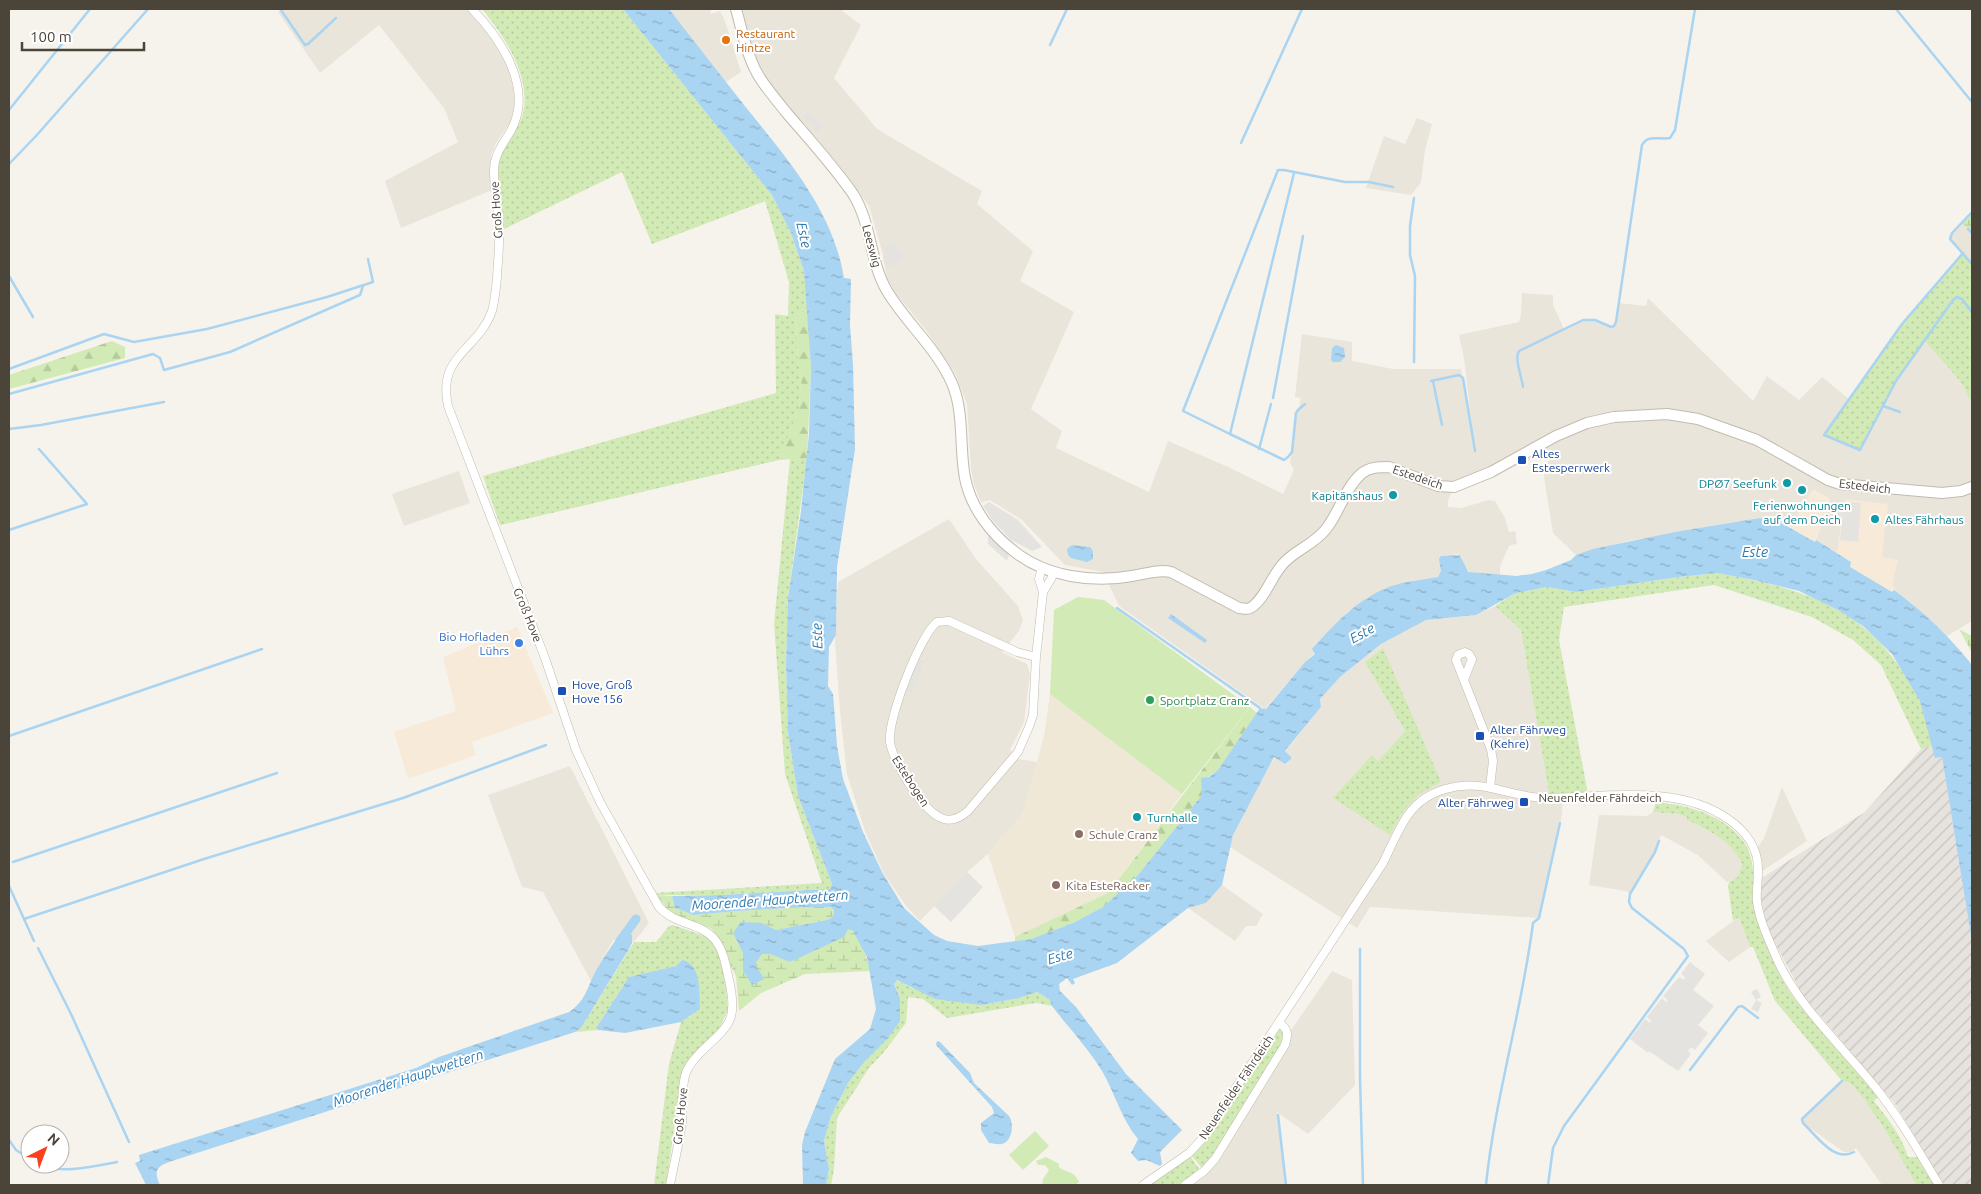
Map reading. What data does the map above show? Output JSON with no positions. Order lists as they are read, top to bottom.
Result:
{
  "streets": {
    "street": [
      "Groß Hove",
      "Leeswig",
      "Estedeich",
      "Estebogen",
      "Neuenfelder Fährdeich"
    ]
  },
  "crossings": [
    ["Leeswig", "Estedeich"],
    ["Estedeich", "Estebogen"]
  ],
  "water": ["Este", "Moorender Hauptwettern"],
  "places": {
    "other": [
      "Restaurant Hintze",
      "DPØ7 Seefunk",
      "Ferienwohnungen auf dem Deich",
      "Kapitänshaus",
      "Altes Fährhaus",
      "Bio Hofladen Lührs",
      "Sportplatz Cranz",
      "Turnhalle",
      "Schule Cranz",
      "Kita EsteRacker"
    ],
    "transit": [
      "Altes Estesperrwerk",
      "Hove, Groß Hove 156",
      "Alter Fährweg (Kehre)",
      "Alter Fährweg"
    ]
  },
  "scale_bar": "100 m",
  "north": "top right"
}
